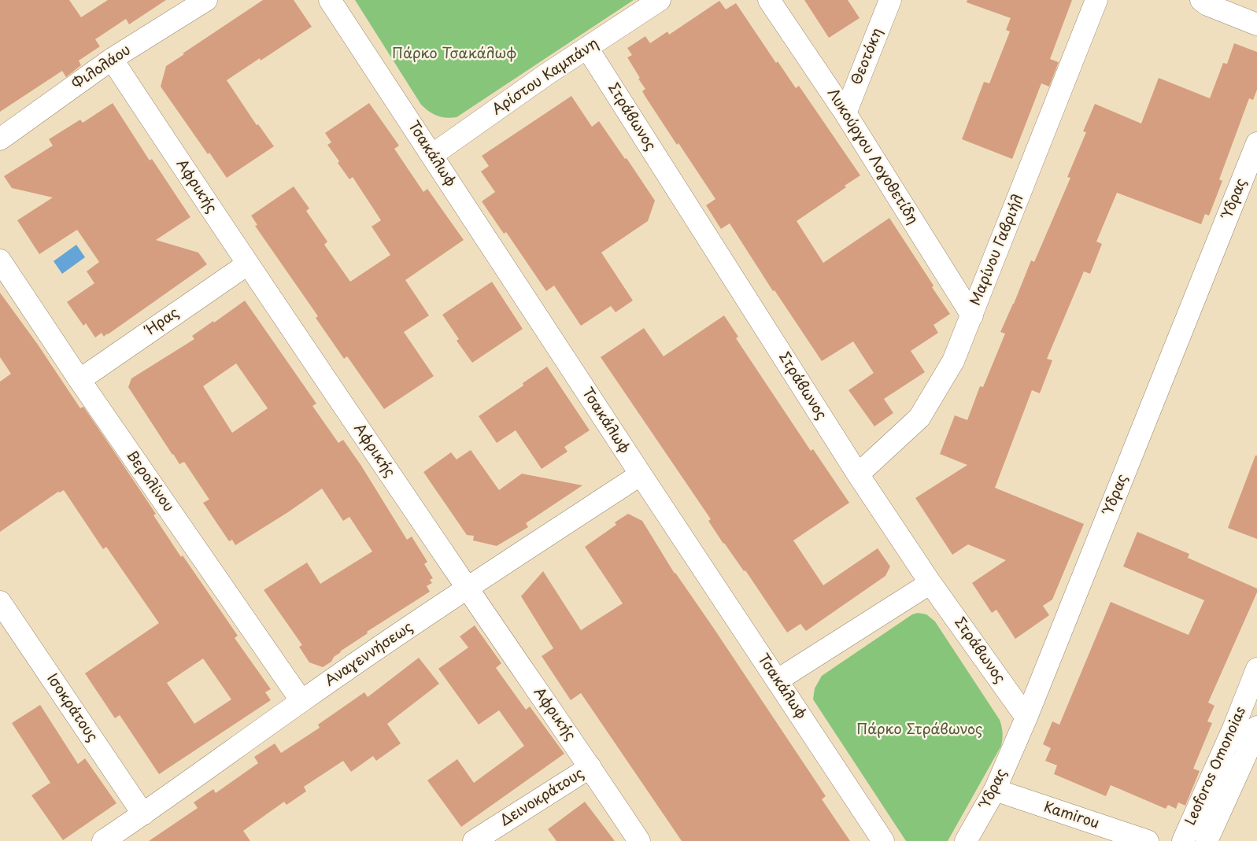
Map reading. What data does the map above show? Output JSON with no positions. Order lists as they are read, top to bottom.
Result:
{
  "streets": {
    "street": [
      "Θεοτόκη",
      "Φιλολάου",
      "Αρίστου Καμπάνη",
      "Στράβωνος",
      "Τσακάλωφ",
      "Λυκούργου Λογοθετίδη",
      "Αφρικής",
      "Ύδρας",
      "Μαρίνου Γαβριήλ",
      "Ήρας",
      "Βερολίνου",
      "Αναγεννήσεως",
      "Ισοκράτους",
      "Leoforos Omonoias",
      "Δεινοκράτους",
      "Kamirou"
    ]
  },
  "crossings": [
    ["Θεοτόκη", "Λυκούργου Λογοθετίδη"],
    ["Φιλολάου", "Αφρικής"],
    ["Αρίστου Καμπάνη", "Στράβωνος"],
    ["Αρίστου Καμπάνη", "Τσακάλωφ"],
    ["Στράβωνος", "Ύδρας"],
    ["Στράβωνος", "Μαρίνου Γαβριήλ"],
    ["Τσακάλωφ", "Αναγεννήσεως"],
    ["Λυκούργου Λογοθετίδη", "Μαρίνου Γαβριήλ"],
    ["Αφρικής", "Ήρας"],
    ["Αφρικής", "Αναγεννήσεως"],
    ["Αφρικής", "Δεινοκράτους"],
    ["Ύδρας", "Kamirou"],
    ["Ήρας", "Βερολίνου"],
    ["Βερολίνου", "Αναγεννήσεως"],
    ["Αναγεννήσεως", "Ισοκράτους"]
  ],
  "parks": ["Πάρκο Τσακάλωφ", "Πάρκο Στράβωνος"]
}
